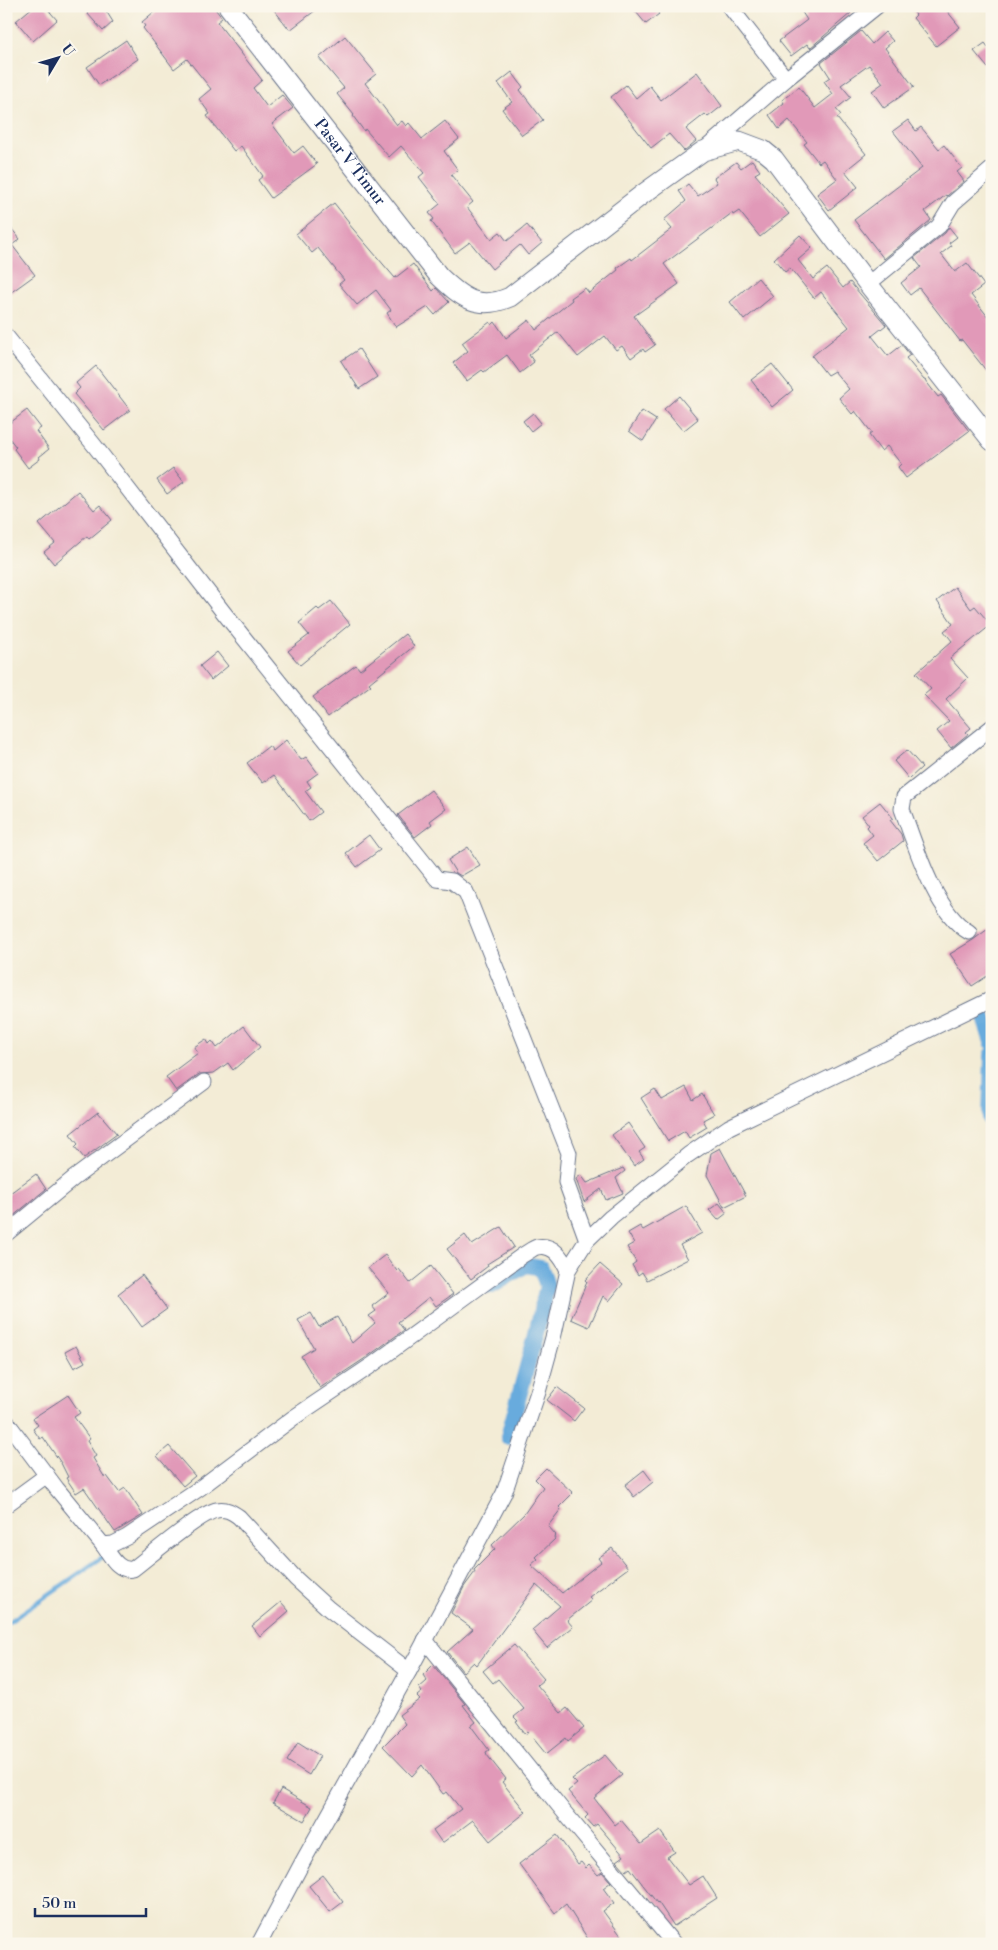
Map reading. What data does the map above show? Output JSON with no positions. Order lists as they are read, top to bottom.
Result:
{
  "streets": {
    "street": ["Pasar V Timur"]
  },
  "scale_bar": "50 m",
  "north": "top right"
}
